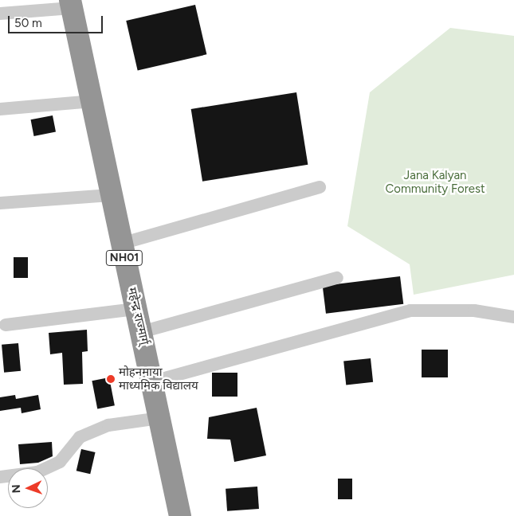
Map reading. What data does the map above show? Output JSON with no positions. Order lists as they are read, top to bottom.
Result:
{
  "streets": {
    "highway": ["NH01", "महेन्द्र राज्मार्ग्"]
  },
  "parks": ["Jana Kalyan Community Forest"],
  "places": ["मोहनमाया माध्यमिक विद्यालय"],
  "scale_bar": "50 m",
  "north": "left"
}
